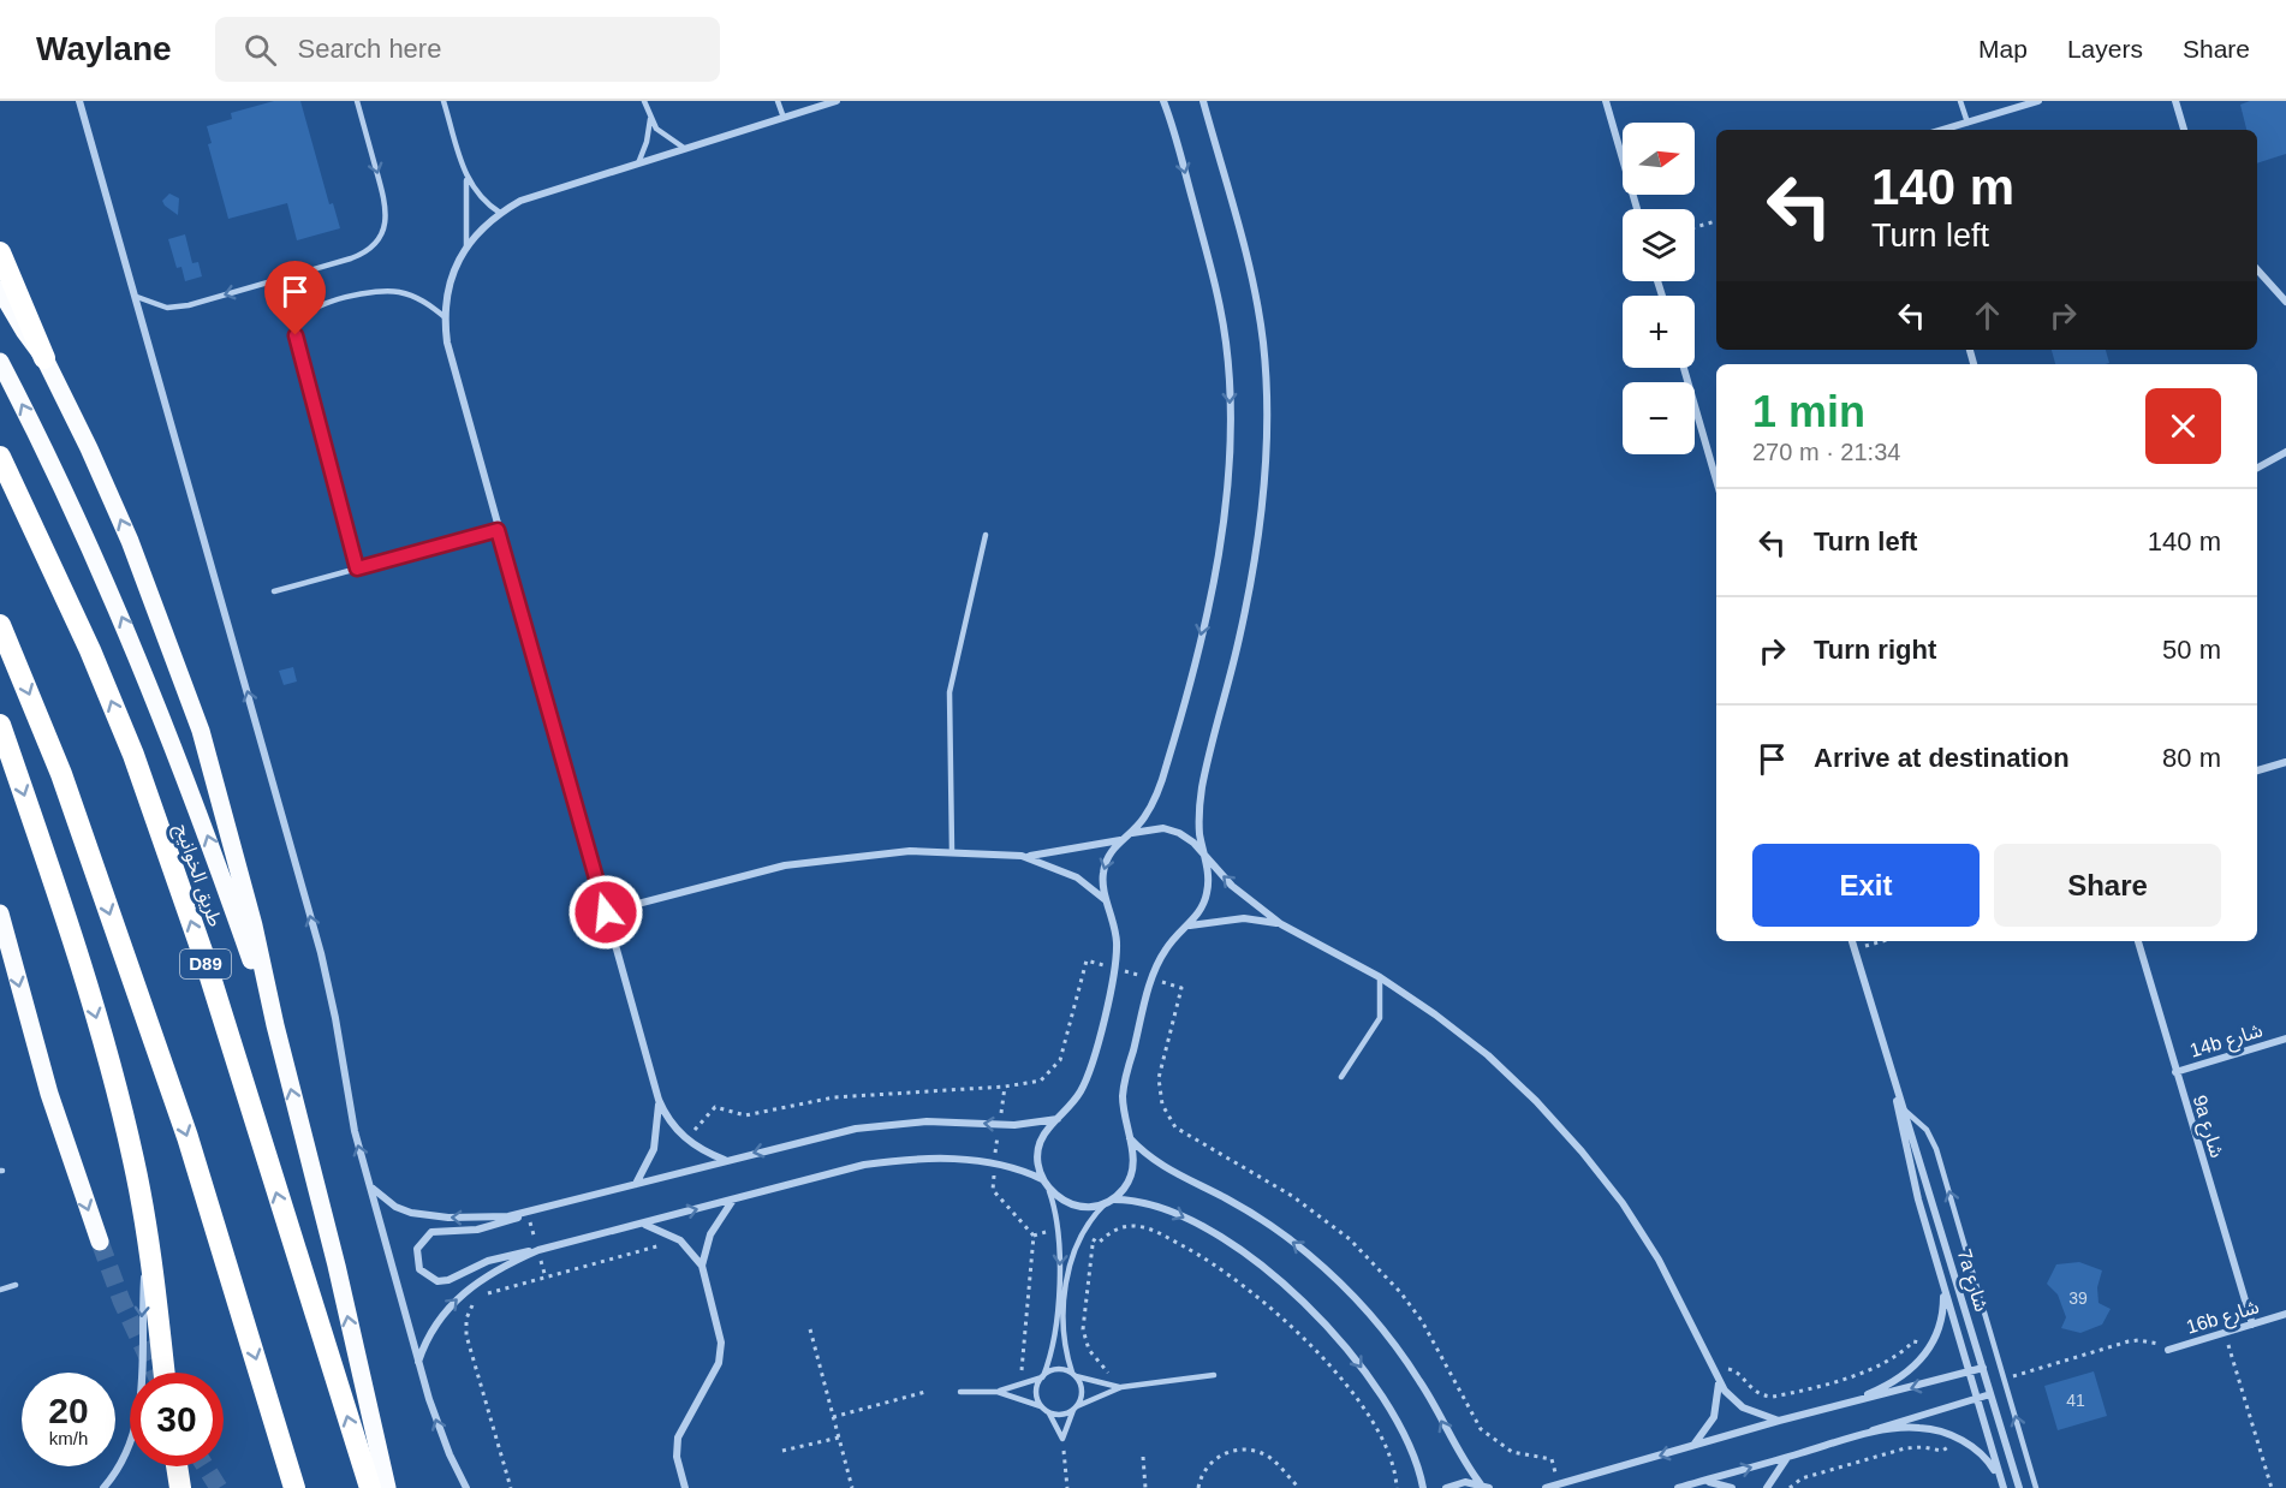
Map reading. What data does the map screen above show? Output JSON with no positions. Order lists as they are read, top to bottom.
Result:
{
  "streets": {
    "highway": ["طريق الخوانيج", "D89"],
    "street": [
      "14b شارع",
      "9a شارع",
      "7a شارع",
      "16b شارع"
    ]
  },
  "crossings": [
    ["14b شارع", "9a شارع"],
    ["9a شارع", "16b شارع"]
  ],
  "house_numbers": ["39", "41"],
  "north": "right",
  "page": {
    "header": "Waylane",
    "search": "Search here",
    "nav": ["Map", "Layers", "Share"],
    "map_buttons": ["+", "−"],
    "turn": ["140 m", "Turn left"],
    "heading": ["1 min", "270 m · 21:34"],
    "list": [
      {
        "name": "Turn left",
        "value": "140 m"
      },
      {
        "name": "Turn right",
        "value": "50 m"
      },
      {
        "name": "Arrive at destination",
        "value": "80 m"
      }
    ],
    "buttons": ["Exit", "Share"],
    "speed": "20 km/h",
    "limit": "30"
  }
}
